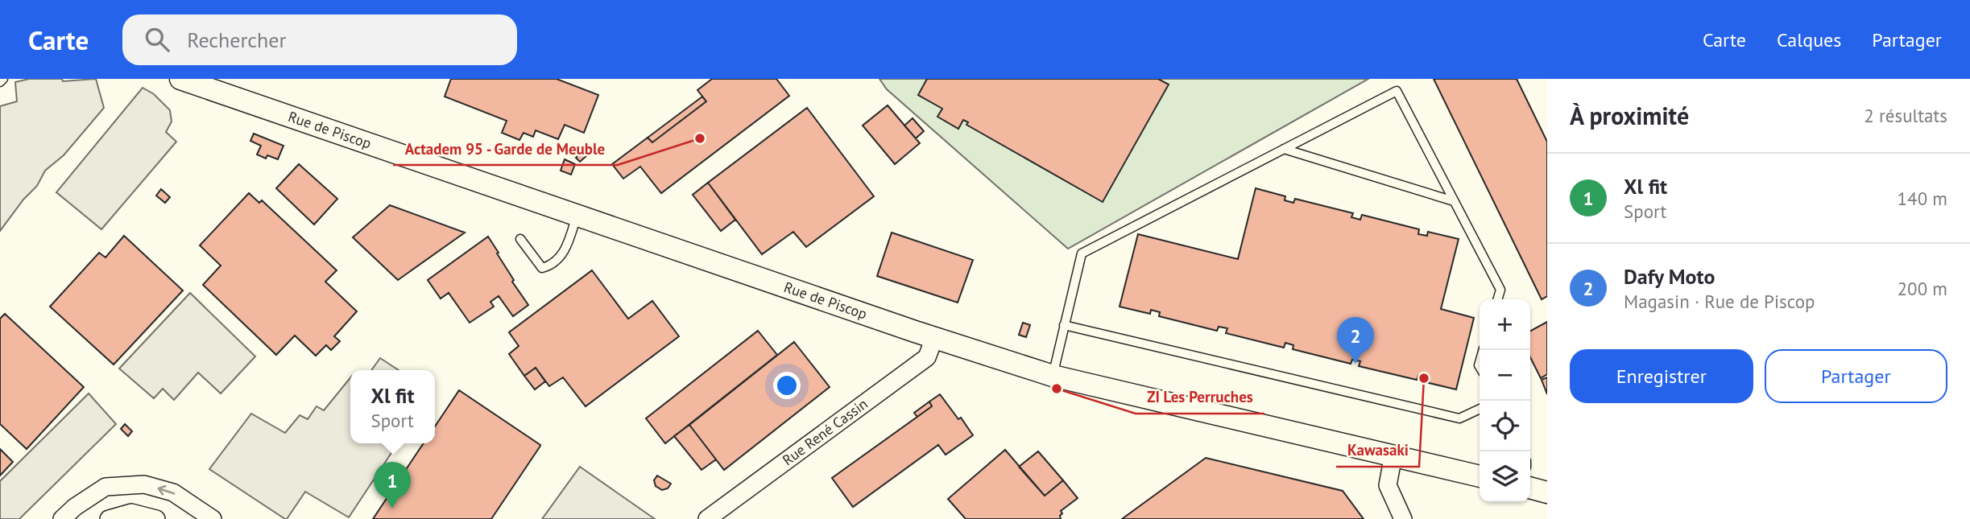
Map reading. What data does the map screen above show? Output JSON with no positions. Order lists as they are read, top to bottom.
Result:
{
  "streets": {
    "street": ["Rue de Piscop", "Rue René Cassin"]
  },
  "crossings": [
    ["Rue de Piscop", "Rue René Cassin"]
  ],
  "places": ["Actadem 95 - Garde de Meuble", "Kawasaki", "ZI Les Perruches"],
  "page": {
    "header": "Carte",
    "search": "Rechercher",
    "nav": ["Carte", "Calques", "Partager"],
    "heading": ["À proximité", "2 résultats"],
    "list": [
      {
        "mark": "1",
        "name": "Xl fit",
        "note": "Sport",
        "value": "140 m"
      },
      {
        "mark": "2",
        "name": "Dafy Moto",
        "note": "Magasin · Rue de Piscop",
        "value": "200 m"
      }
    ],
    "map_buttons": ["+", "−"],
    "pins": ["2", "1"],
    "buttons": ["Enregistrer", "Partager"],
    "popup": ["Xl fit", "Sport"]
  }
}
